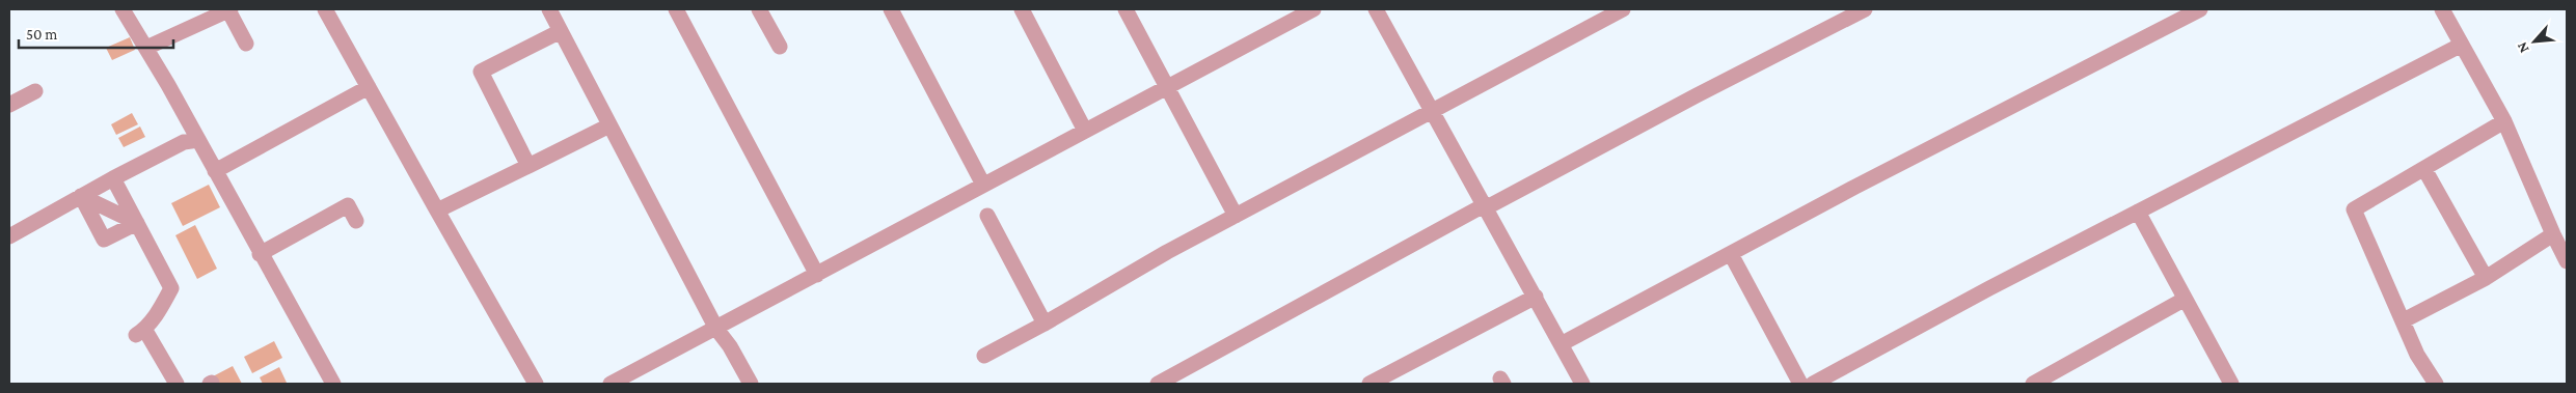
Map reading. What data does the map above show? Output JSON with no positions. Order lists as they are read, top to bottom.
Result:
{
  "scale_bar": "50 m",
  "north": "bottom left"
}
